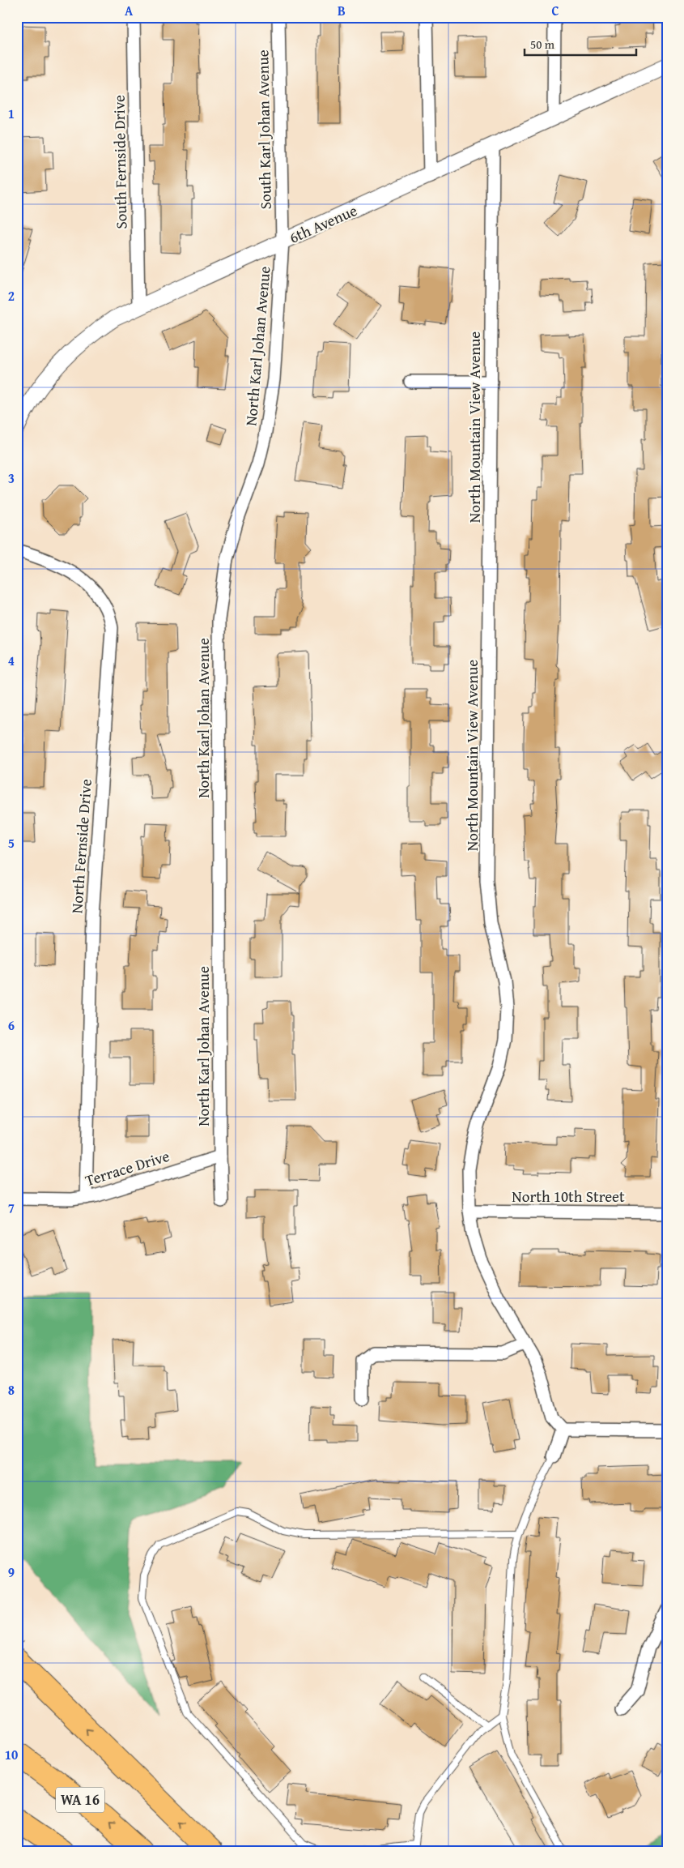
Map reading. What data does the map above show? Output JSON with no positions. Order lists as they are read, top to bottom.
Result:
{
  "streets": {
    "highway": ["WA 16"],
    "street": [
      "South Karl Johan Avenue",
      "South Fernside Drive",
      "6th Avenue",
      "North Karl Johan Avenue",
      "North Mountain View Avenue",
      "North Fernside Drive",
      "Terrace Drive",
      "North 10th Street"
    ]
  },
  "crossings": [
    ["South Karl Johan Avenue", "6th Avenue"],
    ["South Karl Johan Avenue", "North Karl Johan Avenue"],
    ["South Fernside Drive", "6th Avenue"],
    ["6th Avenue", "North Karl Johan Avenue"],
    ["6th Avenue", "North Mountain View Avenue"],
    ["North Karl Johan Avenue", "Terrace Drive"],
    ["North Mountain View Avenue", "North 10th Street"],
    ["North Fernside Drive", "Terrace Drive"]
  ],
  "scale_bar": "50 m",
  "grid": {
    "columns": ["A", "B", "C"],
    "rows": [
      "1",
      "2",
      "3",
      "4",
      "5",
      "6",
      "7",
      "8",
      "9",
      "10"
    ]
  }
}
